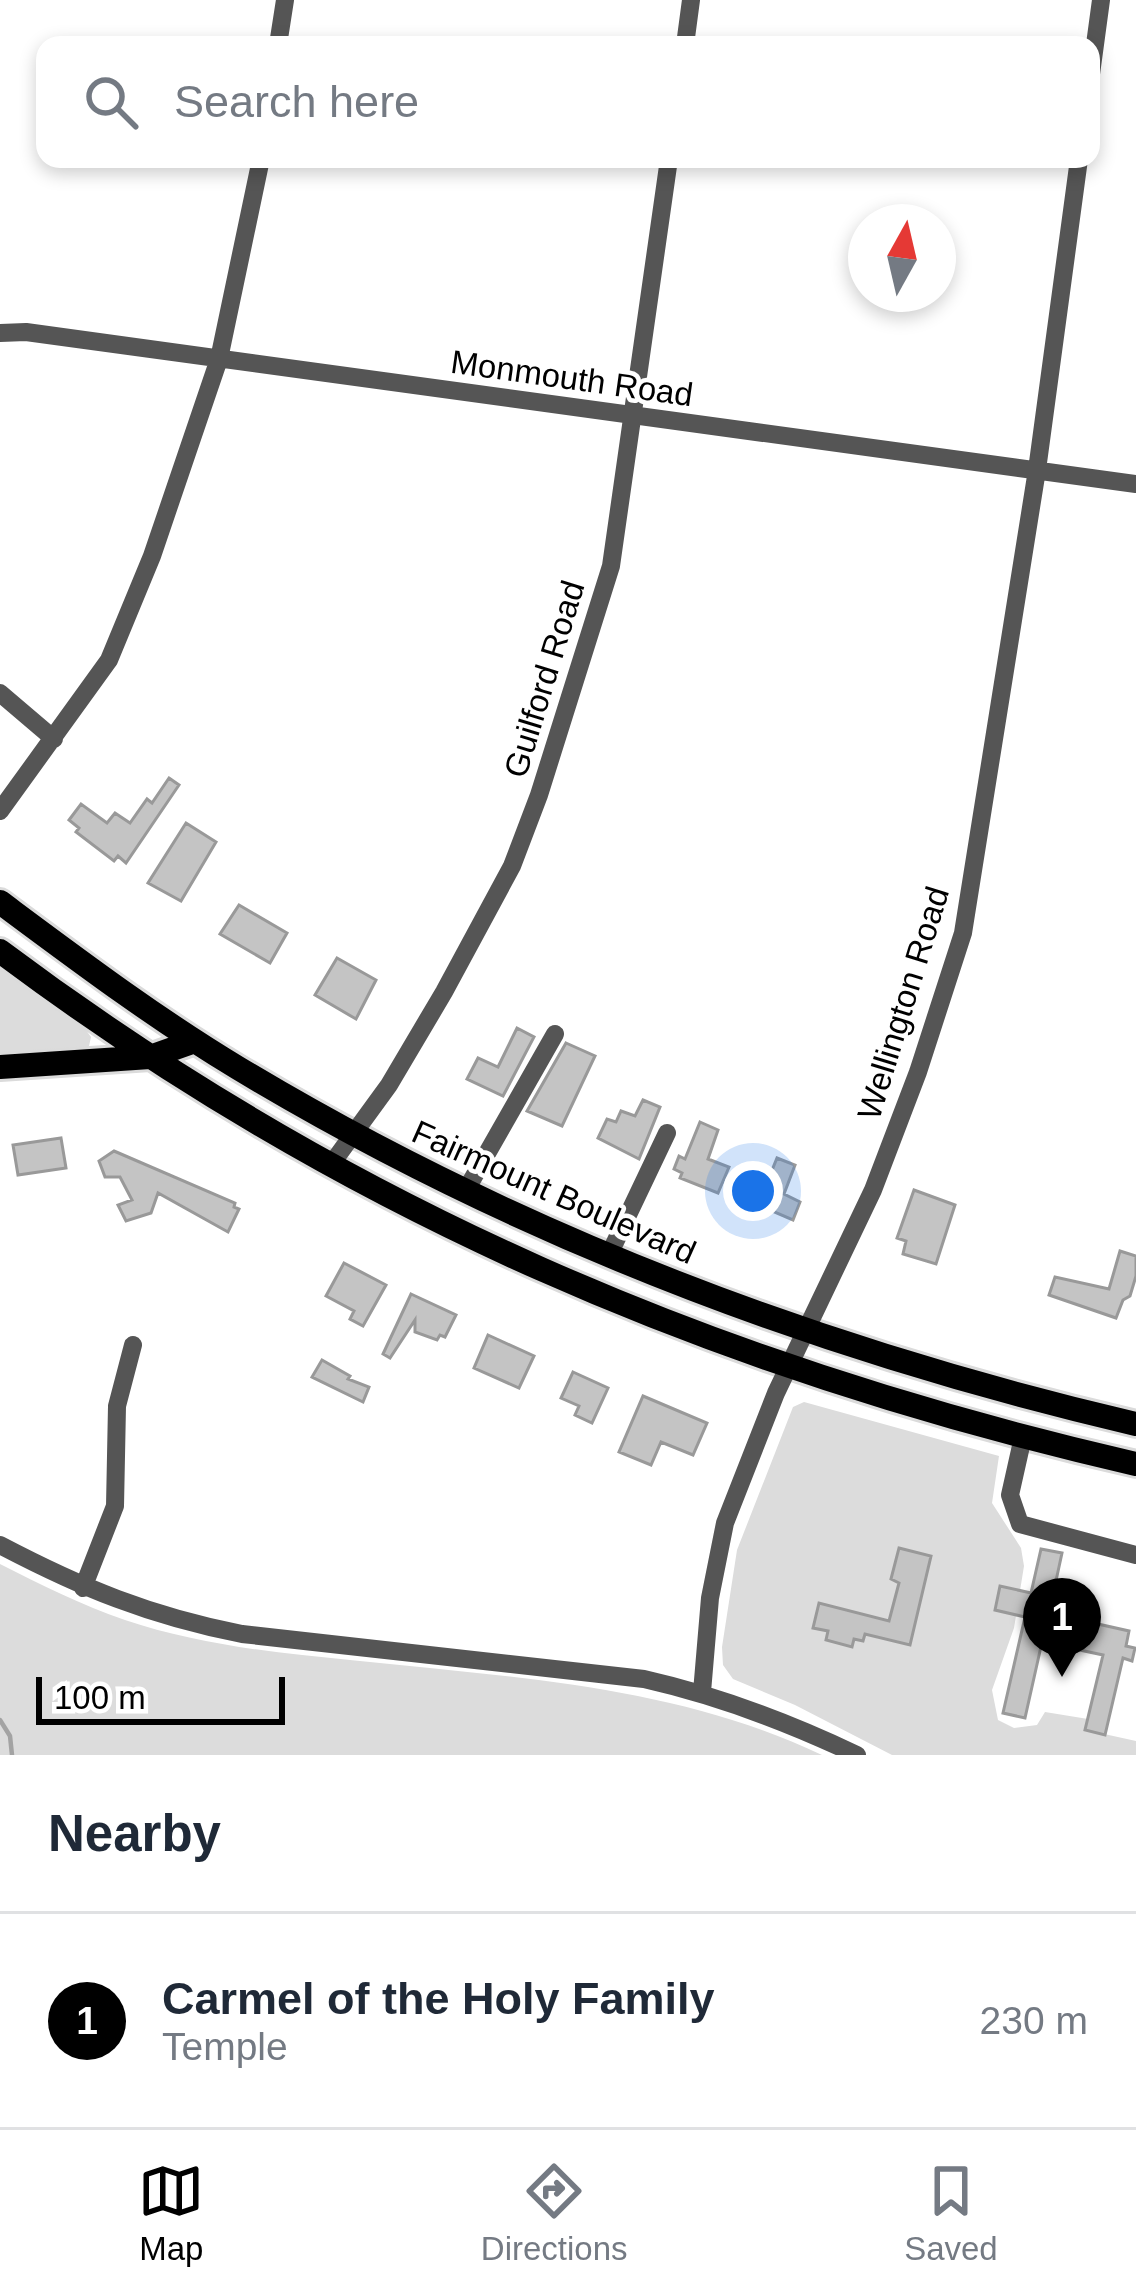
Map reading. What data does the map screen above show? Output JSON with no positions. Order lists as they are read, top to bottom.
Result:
{
  "streets": {
    "main road": ["Fairmount Boulevard"],
    "street": ["Monmouth Road", "Guilford Road", "Wellington Road"]
  },
  "crossings": [
    ["Monmouth Road", "Guilford Road"],
    ["Monmouth Road", "Wellington Road"],
    ["Guilford Road", "Fairmount Boulevard"],
    ["Wellington Road", "Fairmount Boulevard"]
  ],
  "scale_bar": "100 m",
  "north": "top",
  "page": {
    "search": "Search here",
    "pins": "1",
    "scale": "100 m",
    "heading": "Nearby",
    "list": [
      {
        "mark": "1",
        "name": "Carmel of the Holy Family",
        "note": "Temple",
        "value": "230 m"
      }
    ],
    "nav": ["Map", "Directions", "Saved"]
  }
}
